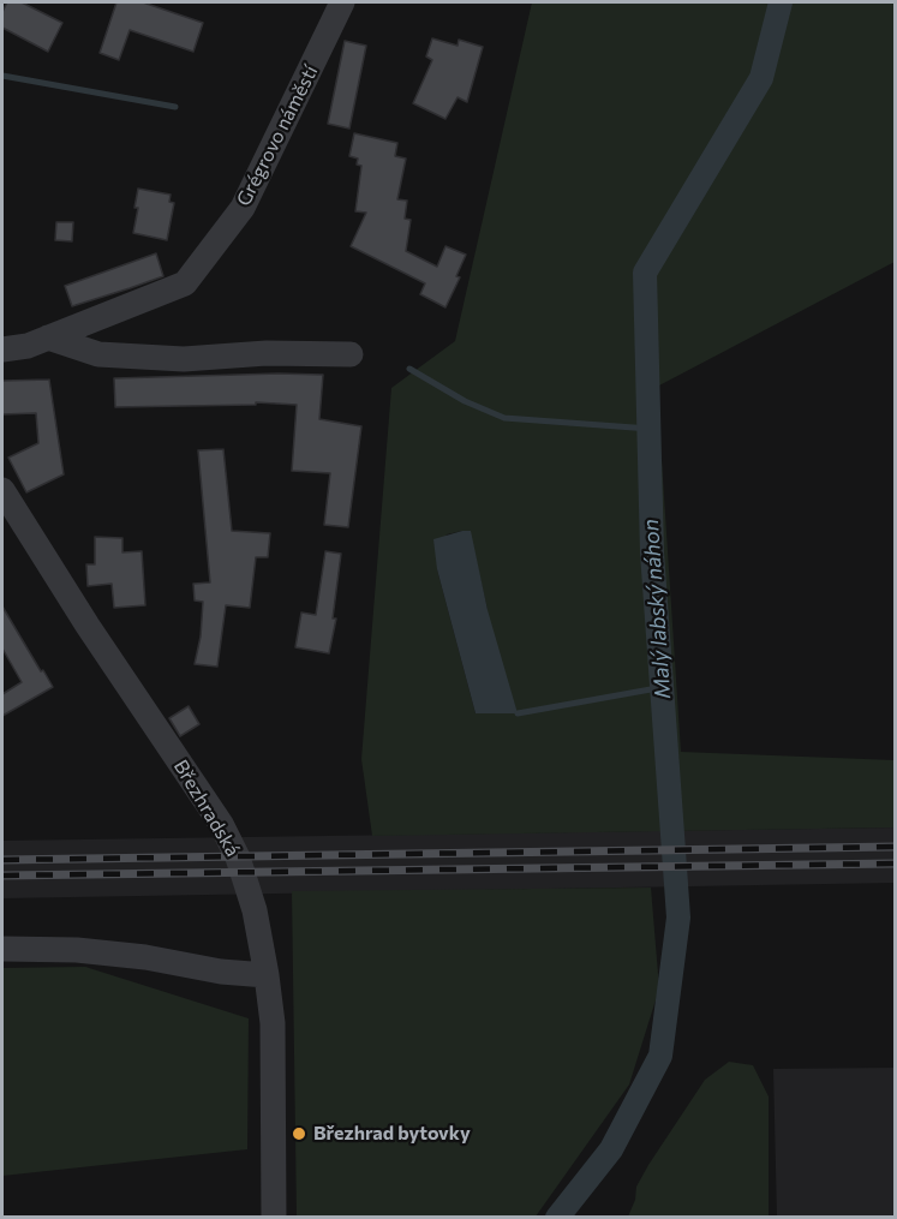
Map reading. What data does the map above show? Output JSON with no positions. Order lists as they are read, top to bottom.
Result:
{
  "streets": {
    "street": ["Grégrovo náměstí", "Březhradská"]
  },
  "water": ["Malý labský náhon"],
  "places": ["Březhrad bytovky"]
}
